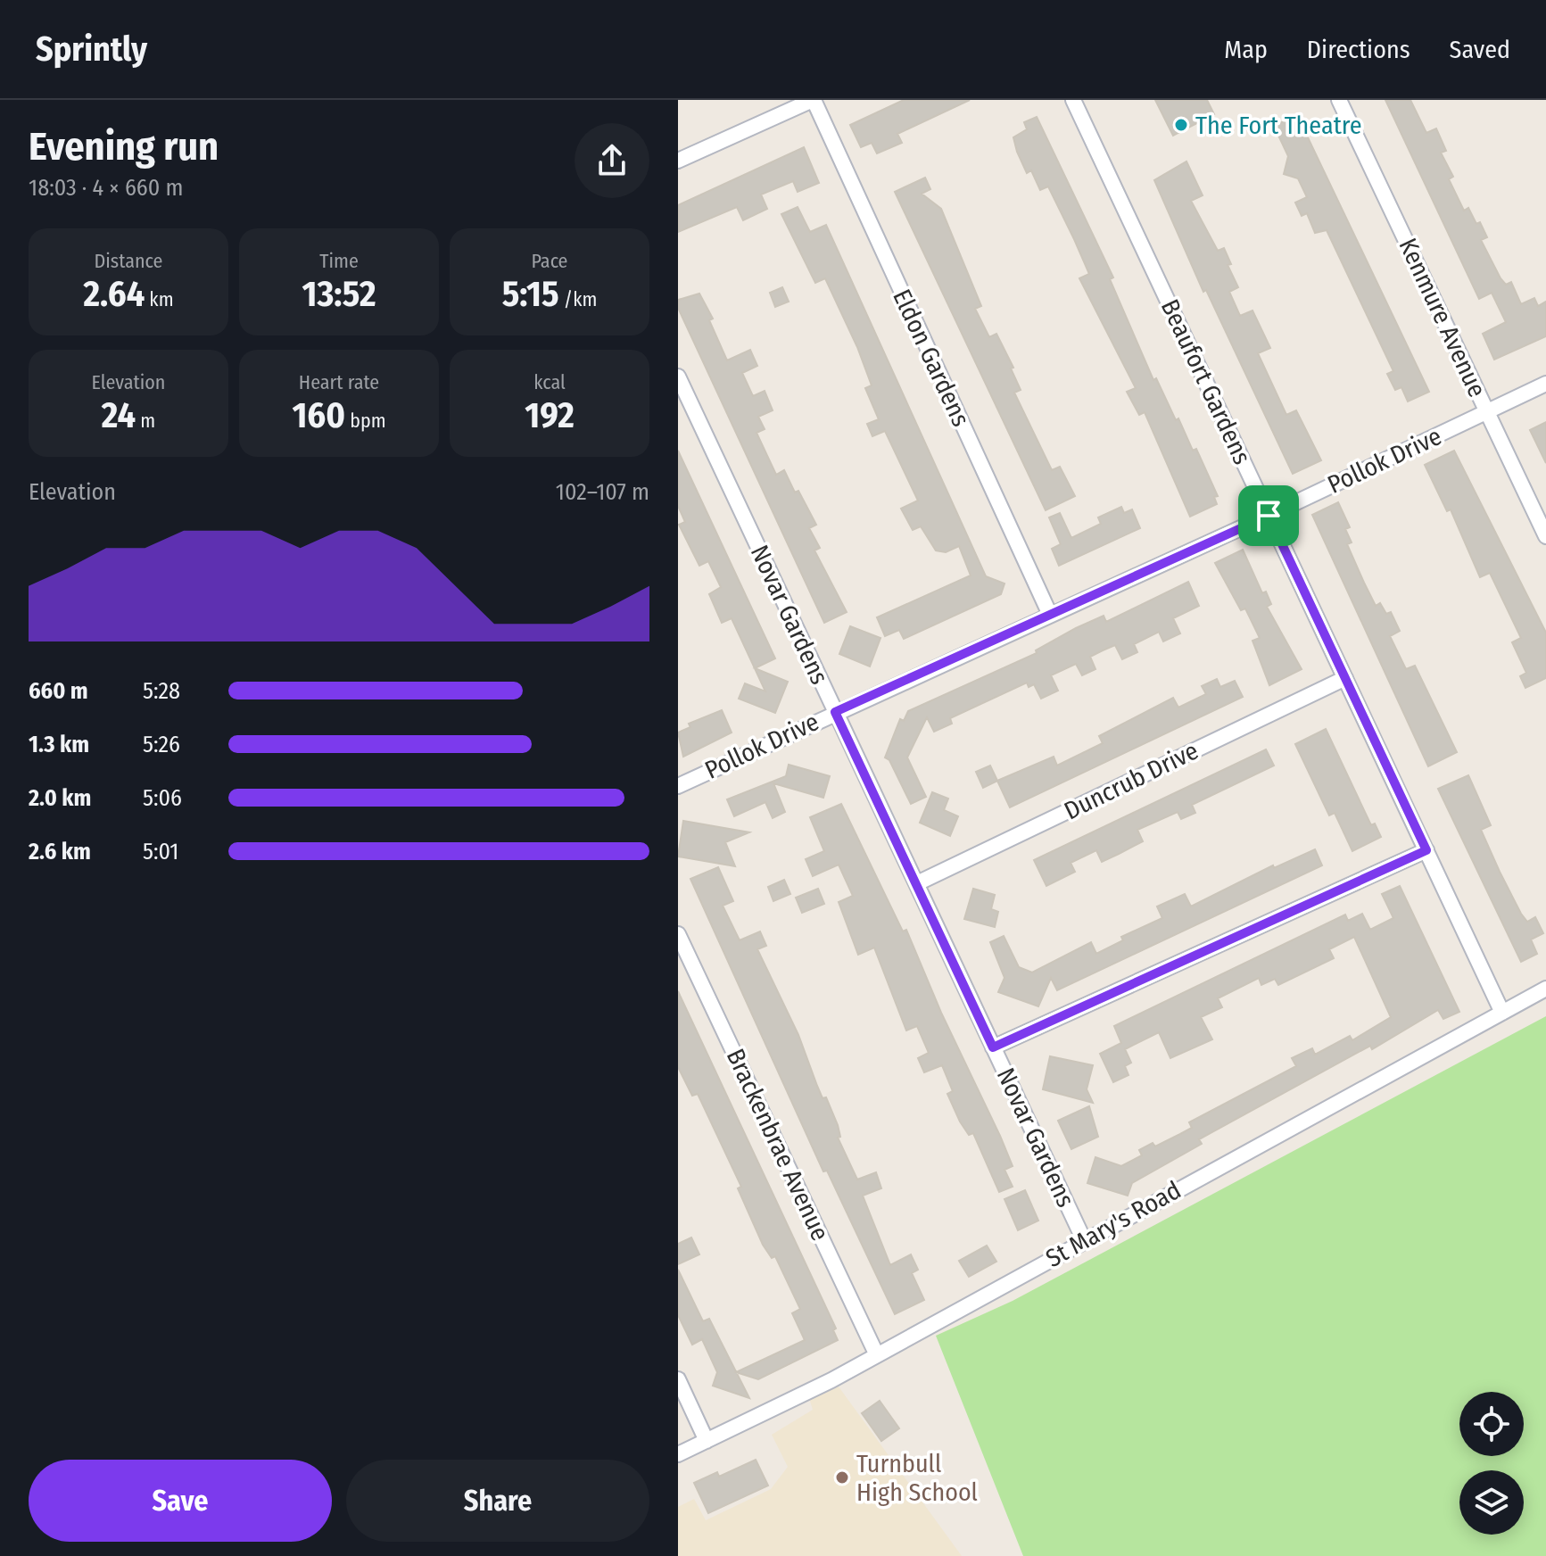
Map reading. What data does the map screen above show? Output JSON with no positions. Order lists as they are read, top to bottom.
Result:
{
  "streets": {
    "street": [
      "Kenmure Avenue",
      "Eldon Gardens",
      "Beaufort Gardens",
      "Pollok Drive",
      "Novar Gardens",
      "Duncrub Drive",
      "Brackenbrae Avenue",
      "St Mary's Road"
    ]
  },
  "crossings": [
    ["Kenmure Avenue", "Pollok Drive"],
    ["Eldon Gardens", "Pollok Drive"],
    ["Beaufort Gardens", "Pollok Drive"],
    ["Beaufort Gardens", "Duncrub Drive"],
    ["Beaufort Gardens", "St Mary's Road"],
    ["Pollok Drive", "Novar Gardens"],
    ["Novar Gardens", "Duncrub Drive"],
    ["Novar Gardens", "St Mary's Road"],
    ["Brackenbrae Avenue", "St Mary's Road"]
  ],
  "places": ["The Fort Theatre", "Turnbull High School"],
  "page": {
    "header": "Sprintly",
    "nav": ["Map", "Directions", "Saved"],
    "heading": ["Evening run", "18:03 · 4 × 660 m"],
    "stats": [
      ["Distance", "2.64 km"],
      ["Time", "13:52"],
      ["Pace", "5:15 /km"],
      ["Elevation", "24 m"],
      ["Heart rate", "160 bpm"],
      ["kcal", "192"]
    ],
    "chart": ["Elevation", "102–107 m"],
    "list": [
      {
        "name": "660 m",
        "note": "5:28"
      },
      {
        "name": "1.3 km",
        "note": "5:26"
      },
      {
        "name": "2.0 km",
        "note": "5:06"
      },
      {
        "name": "2.6 km",
        "note": "5:01"
      }
    ],
    "buttons": ["Save", "Share"]
  }
}
